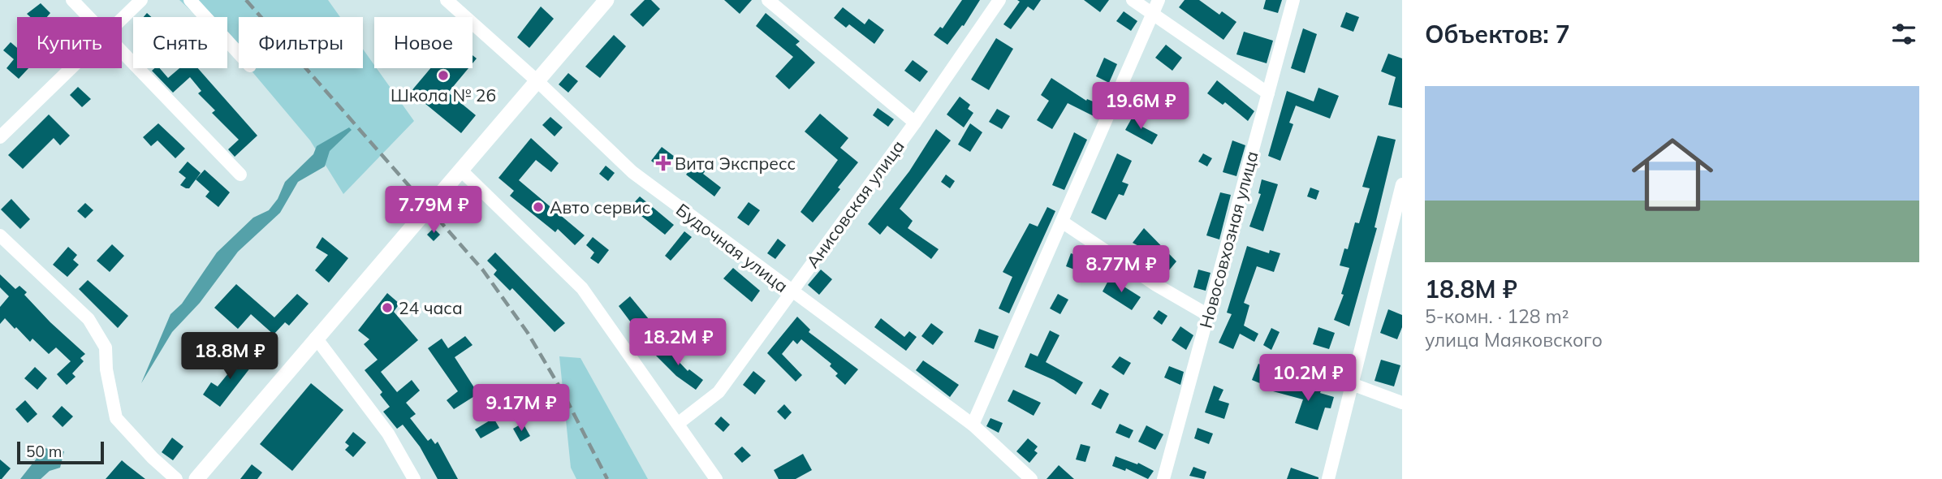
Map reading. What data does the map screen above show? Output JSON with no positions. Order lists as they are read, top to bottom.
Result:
{
  "streets": {
    "street": ["Анисовская улица", "Новосовхозная улица", "Будочная улица"]
  },
  "crossings": [
    ["Анисовская улица", "Будочная улица"]
  ],
  "places": {
    "other": ["Школа № 26", "Авто сервис", "24 часа"],
    "health": ["Вита Экспресс"]
  },
  "scale_bar": "50 m",
  "page": {
    "heading": "Объектов: 7",
    "chip": [
      "Купить",
      "Снять",
      "Фильтры",
      "Новое"
    ],
    "list": [
      {
        "name": "18.8M ₽",
        "note": "5-комн. · 128 m² · улица Маяковского"
      }
    ],
    "price": [
      "19.6M ₽",
      "7.79M ₽",
      "8.77M ₽",
      "18.2M ₽",
      "18.8M ₽",
      "10.2M ₽",
      "9.17M ₽"
    ],
    "scale": "50 m"
  }
}
